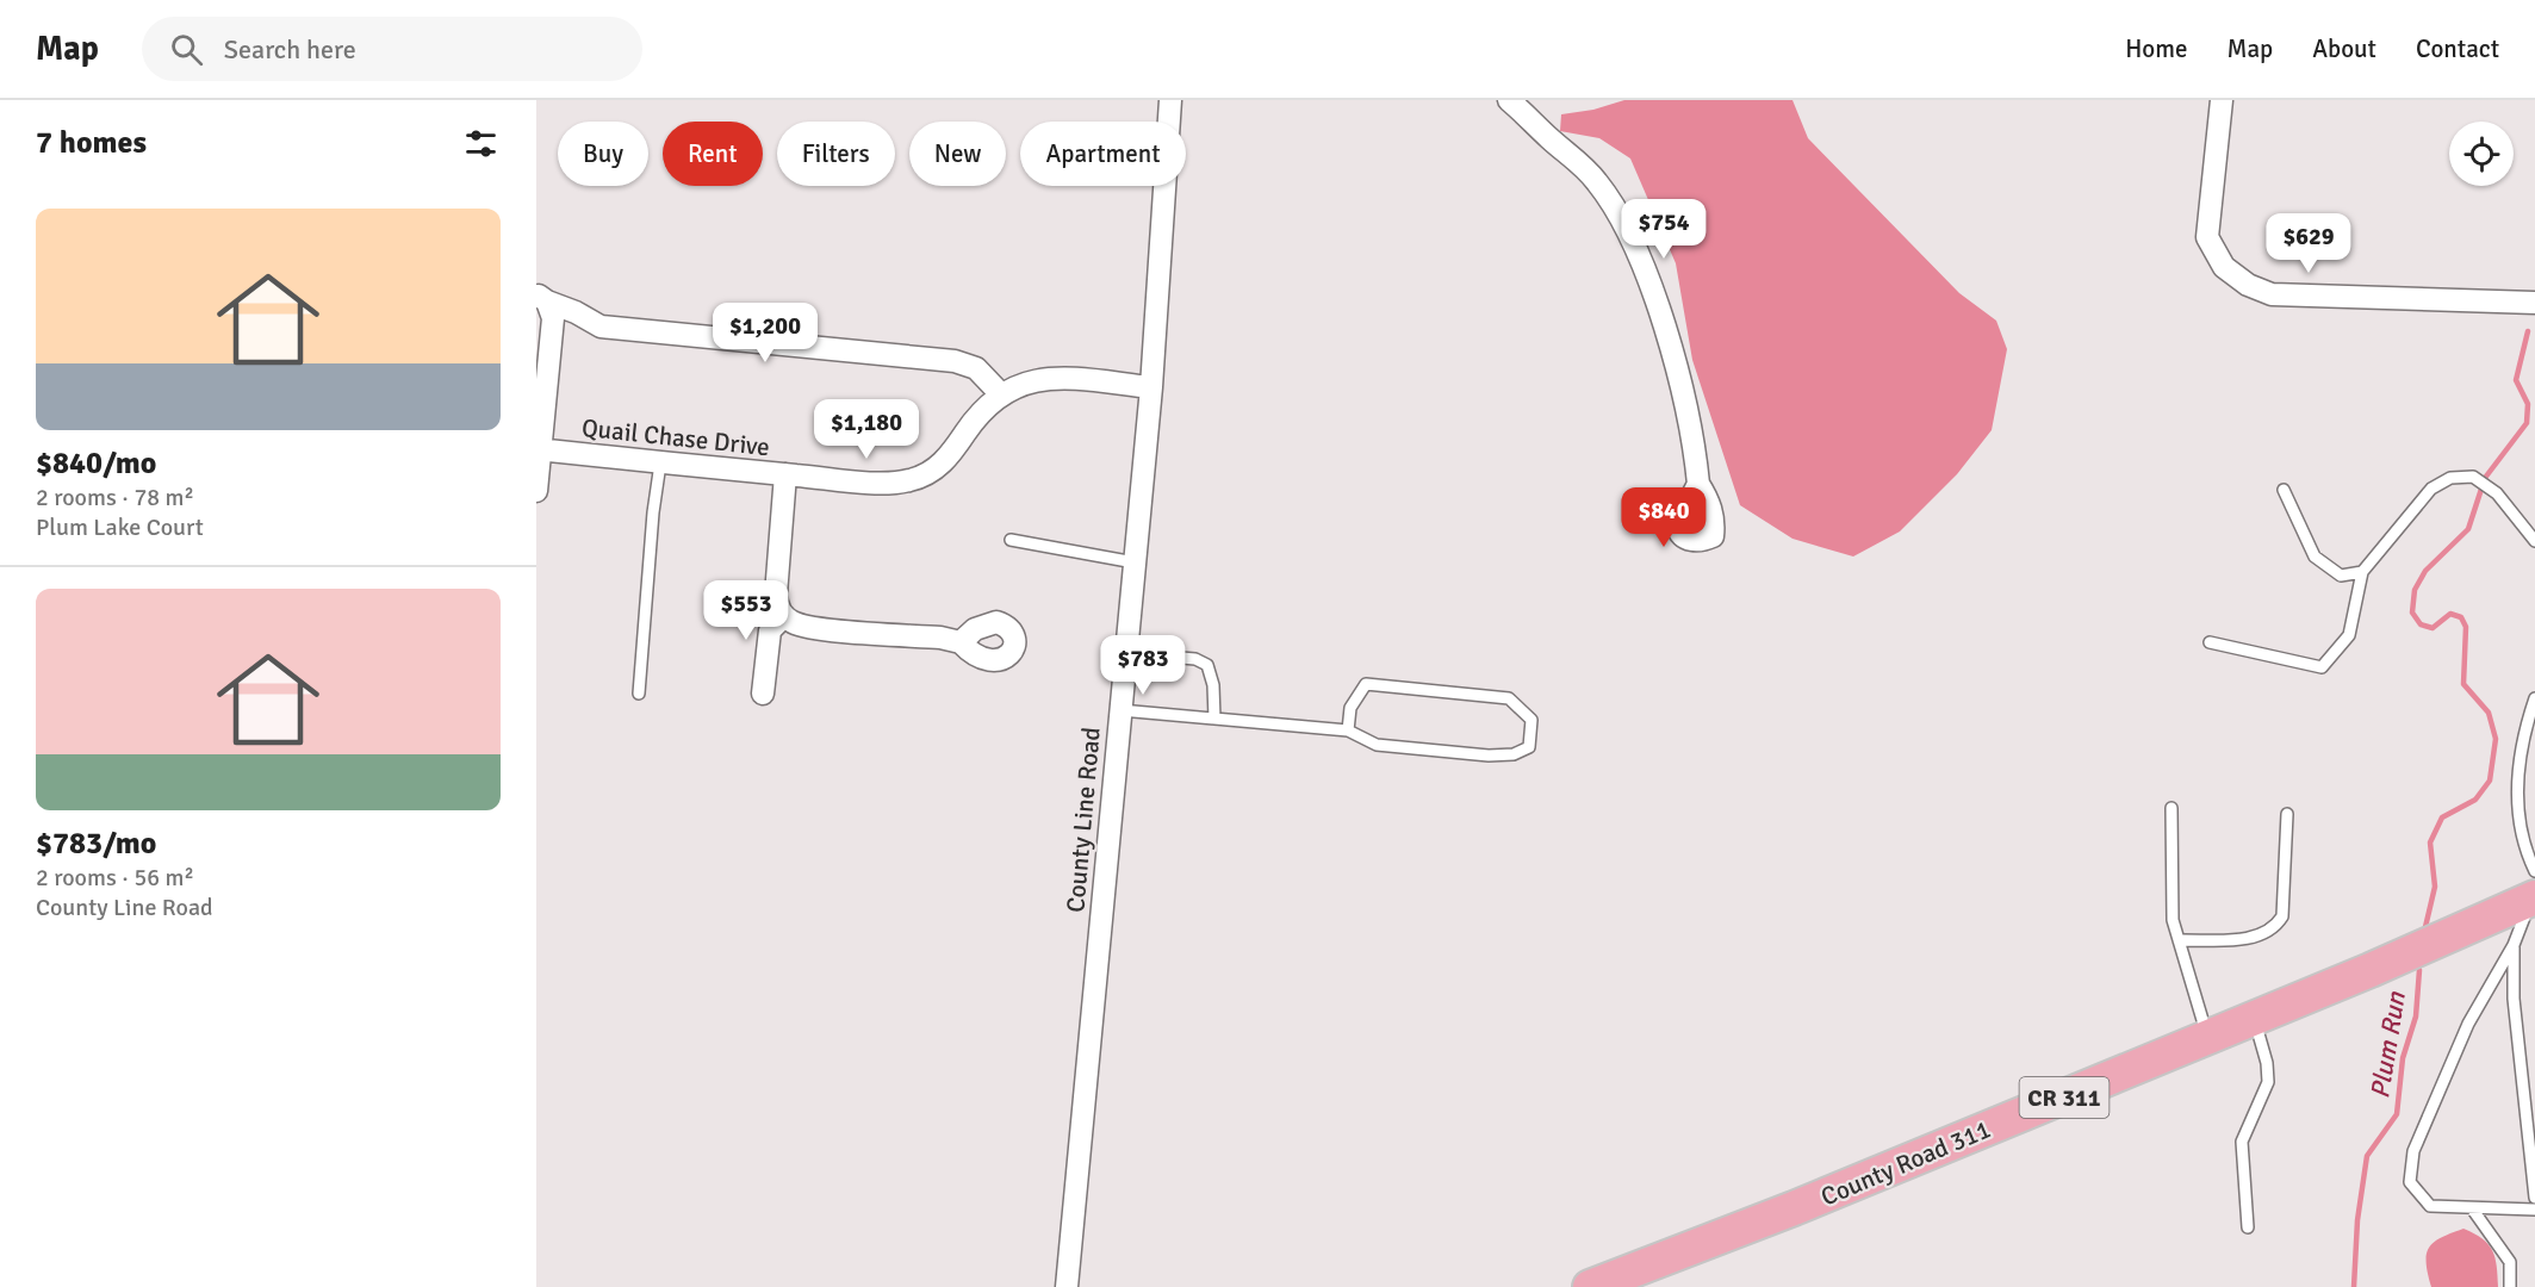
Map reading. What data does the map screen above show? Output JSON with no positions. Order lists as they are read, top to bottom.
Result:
{
  "streets": {
    "main road": ["CR 311", "County Road 311"],
    "street": ["Quail Chase Drive", "County Line Road"]
  },
  "crossings": [
    ["Quail Chase Drive", "County Line Road"]
  ],
  "water": ["Plum Run"],
  "page": {
    "header": "Map",
    "search": "Search here",
    "nav": [
      "Home",
      "Map",
      "About",
      "Contact"
    ],
    "heading": "7 homes",
    "chip": [
      "Buy",
      "Rent",
      "Filters",
      "New",
      "Apartment"
    ],
    "list": [
      {
        "name": "$840/mo",
        "note": "2 rooms · 78 m² · Plum Lake Court"
      },
      {
        "name": "$783/mo",
        "note": "2 rooms · 56 m² · County Line Road"
      }
    ],
    "price": [
      "$754",
      "$629",
      "$1,200",
      "$1,180",
      "$840",
      "$553",
      "$783"
    ]
  }
}
